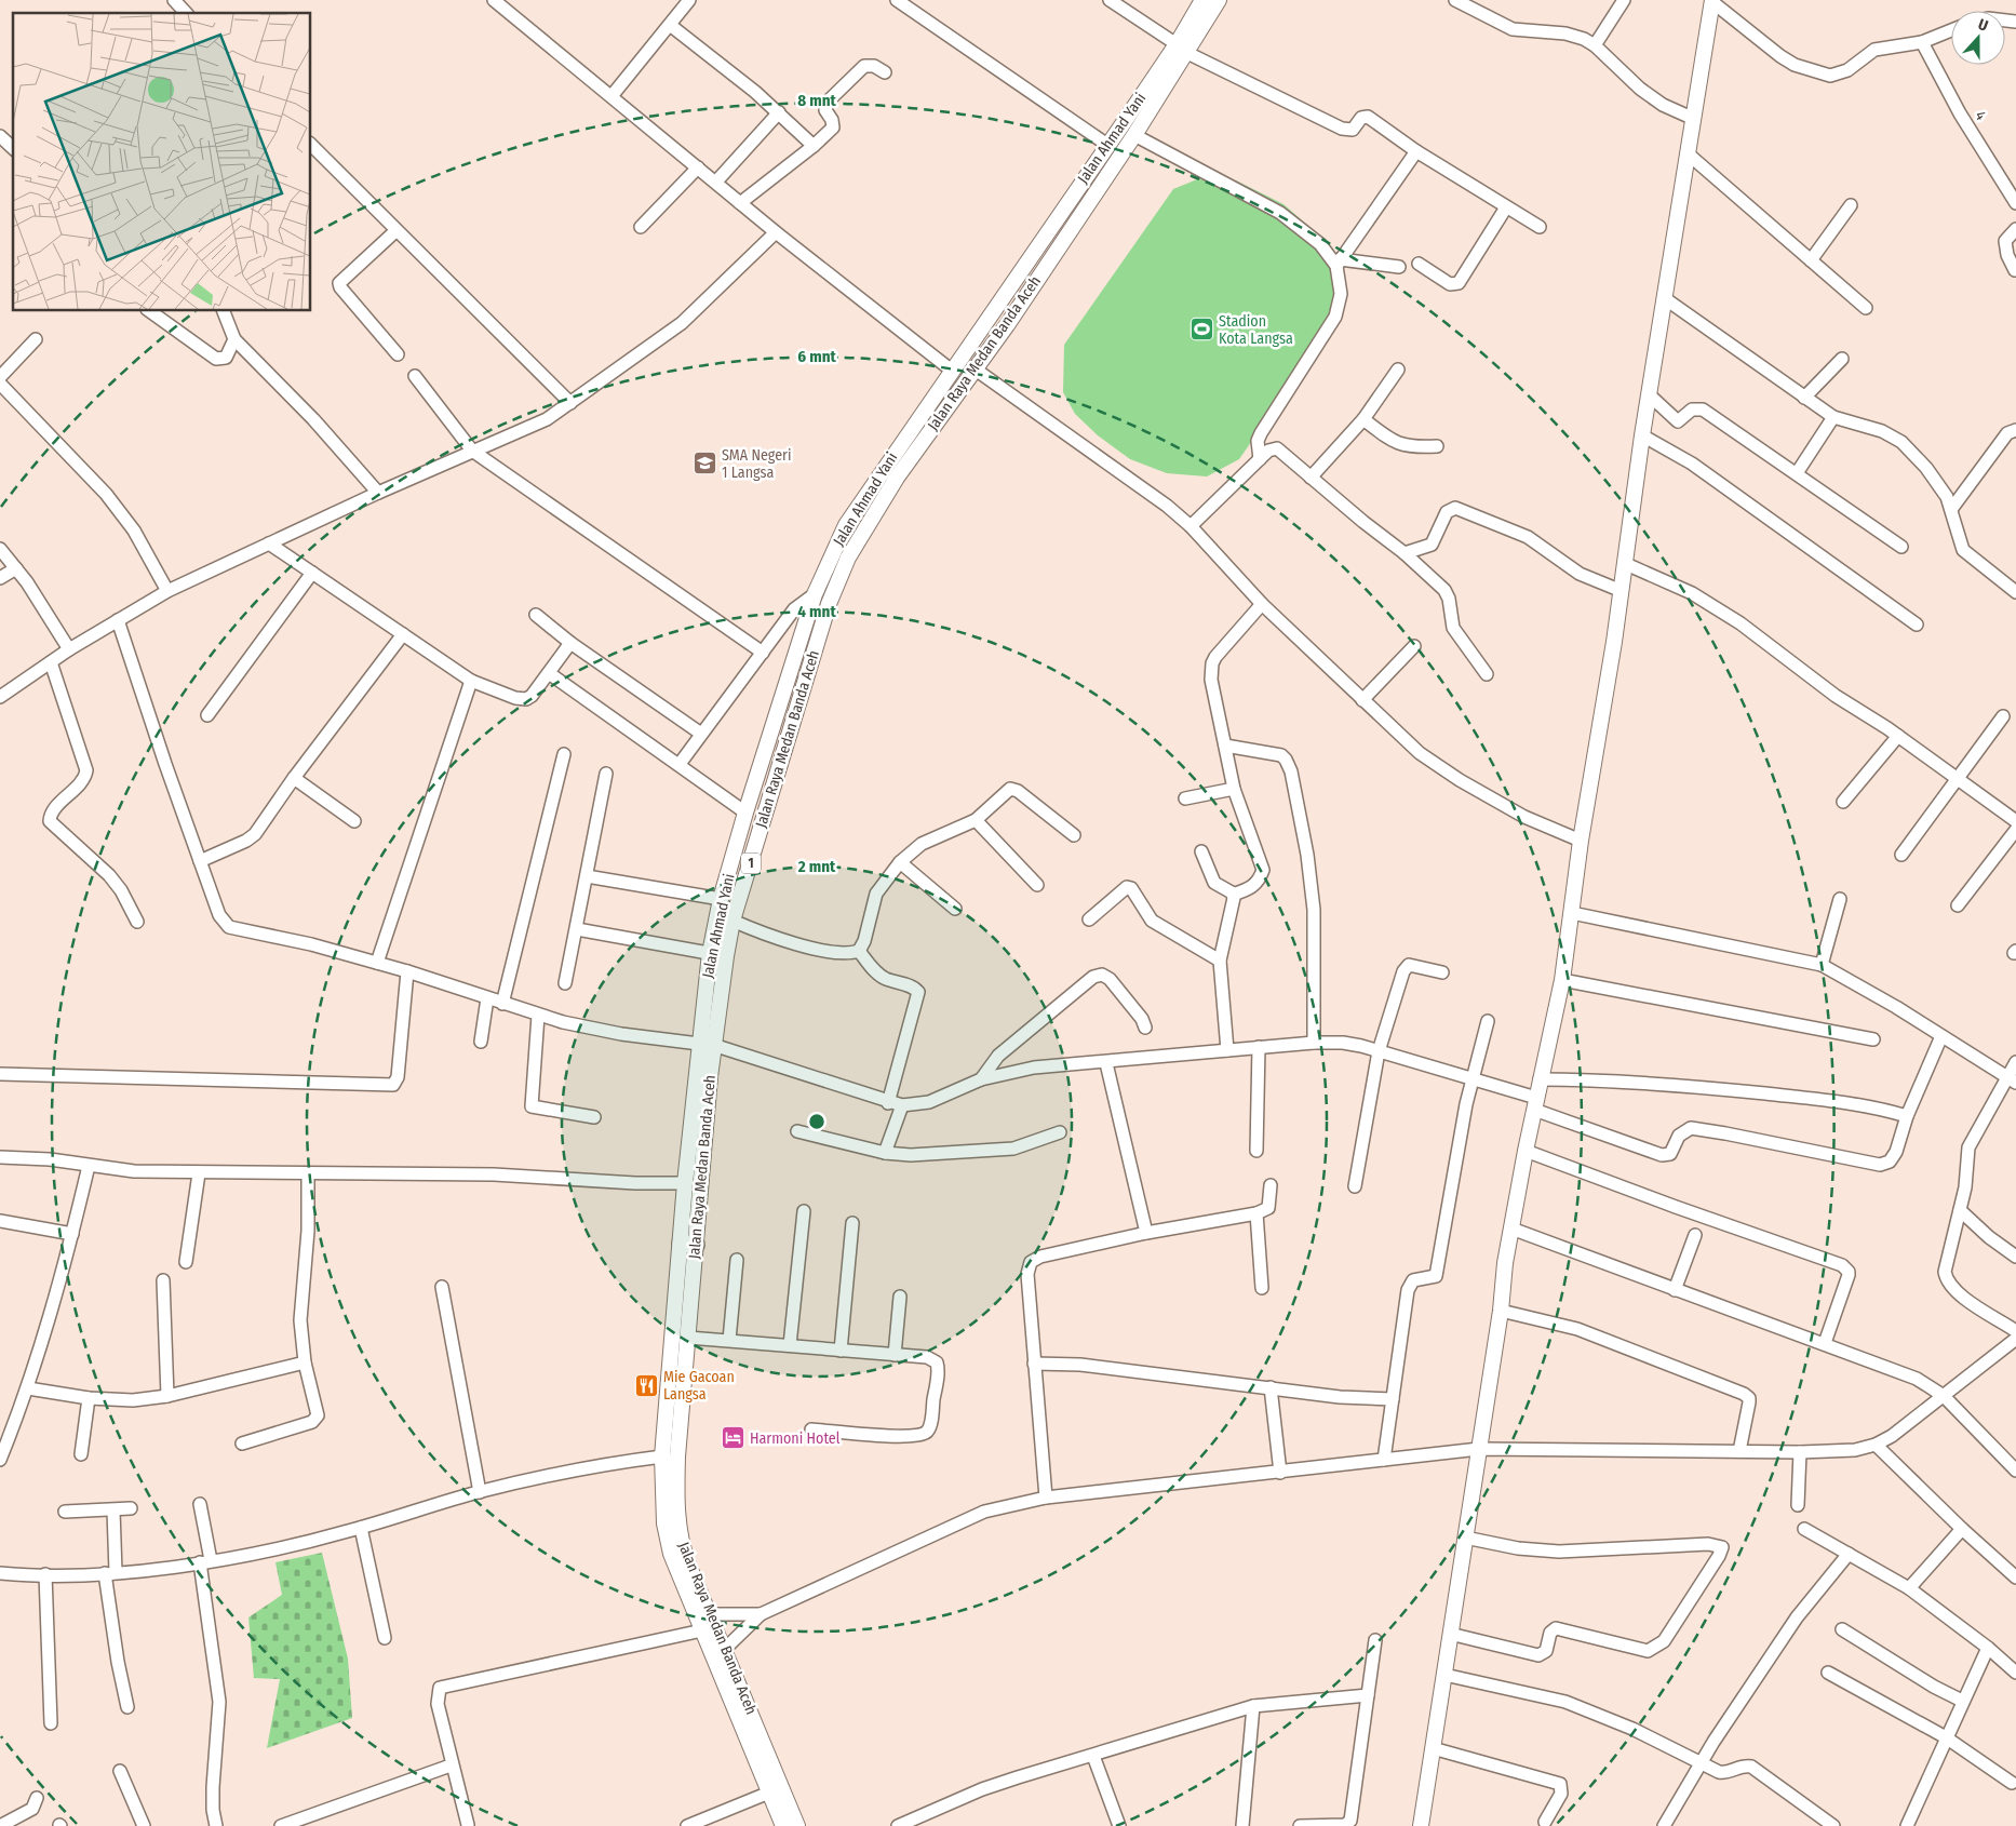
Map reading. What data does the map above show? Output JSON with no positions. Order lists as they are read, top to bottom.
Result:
{
  "streets": {
    "main road": ["Jalan Ahmad Yani", "Jalan Raya Medan Banda Aceh", "1"],
    "street": ["4"]
  },
  "crossings": [
    ["Jalan Ahmad Yani", "Jalan Raya Medan Banda Aceh"]
  ],
  "places": {
    "sports": ["Stadion Kota Langsa"],
    "school or university": ["SMA Negeri 1 Langsa"],
    "restaurant": ["Mie Gacoan Langsa"],
    "hotel": ["Harmoni Hotel"]
  },
  "north": "top",
  "rings": [
    "8 mnt",
    "6 mnt",
    "4 mnt",
    "2 mnt"
  ]
}
